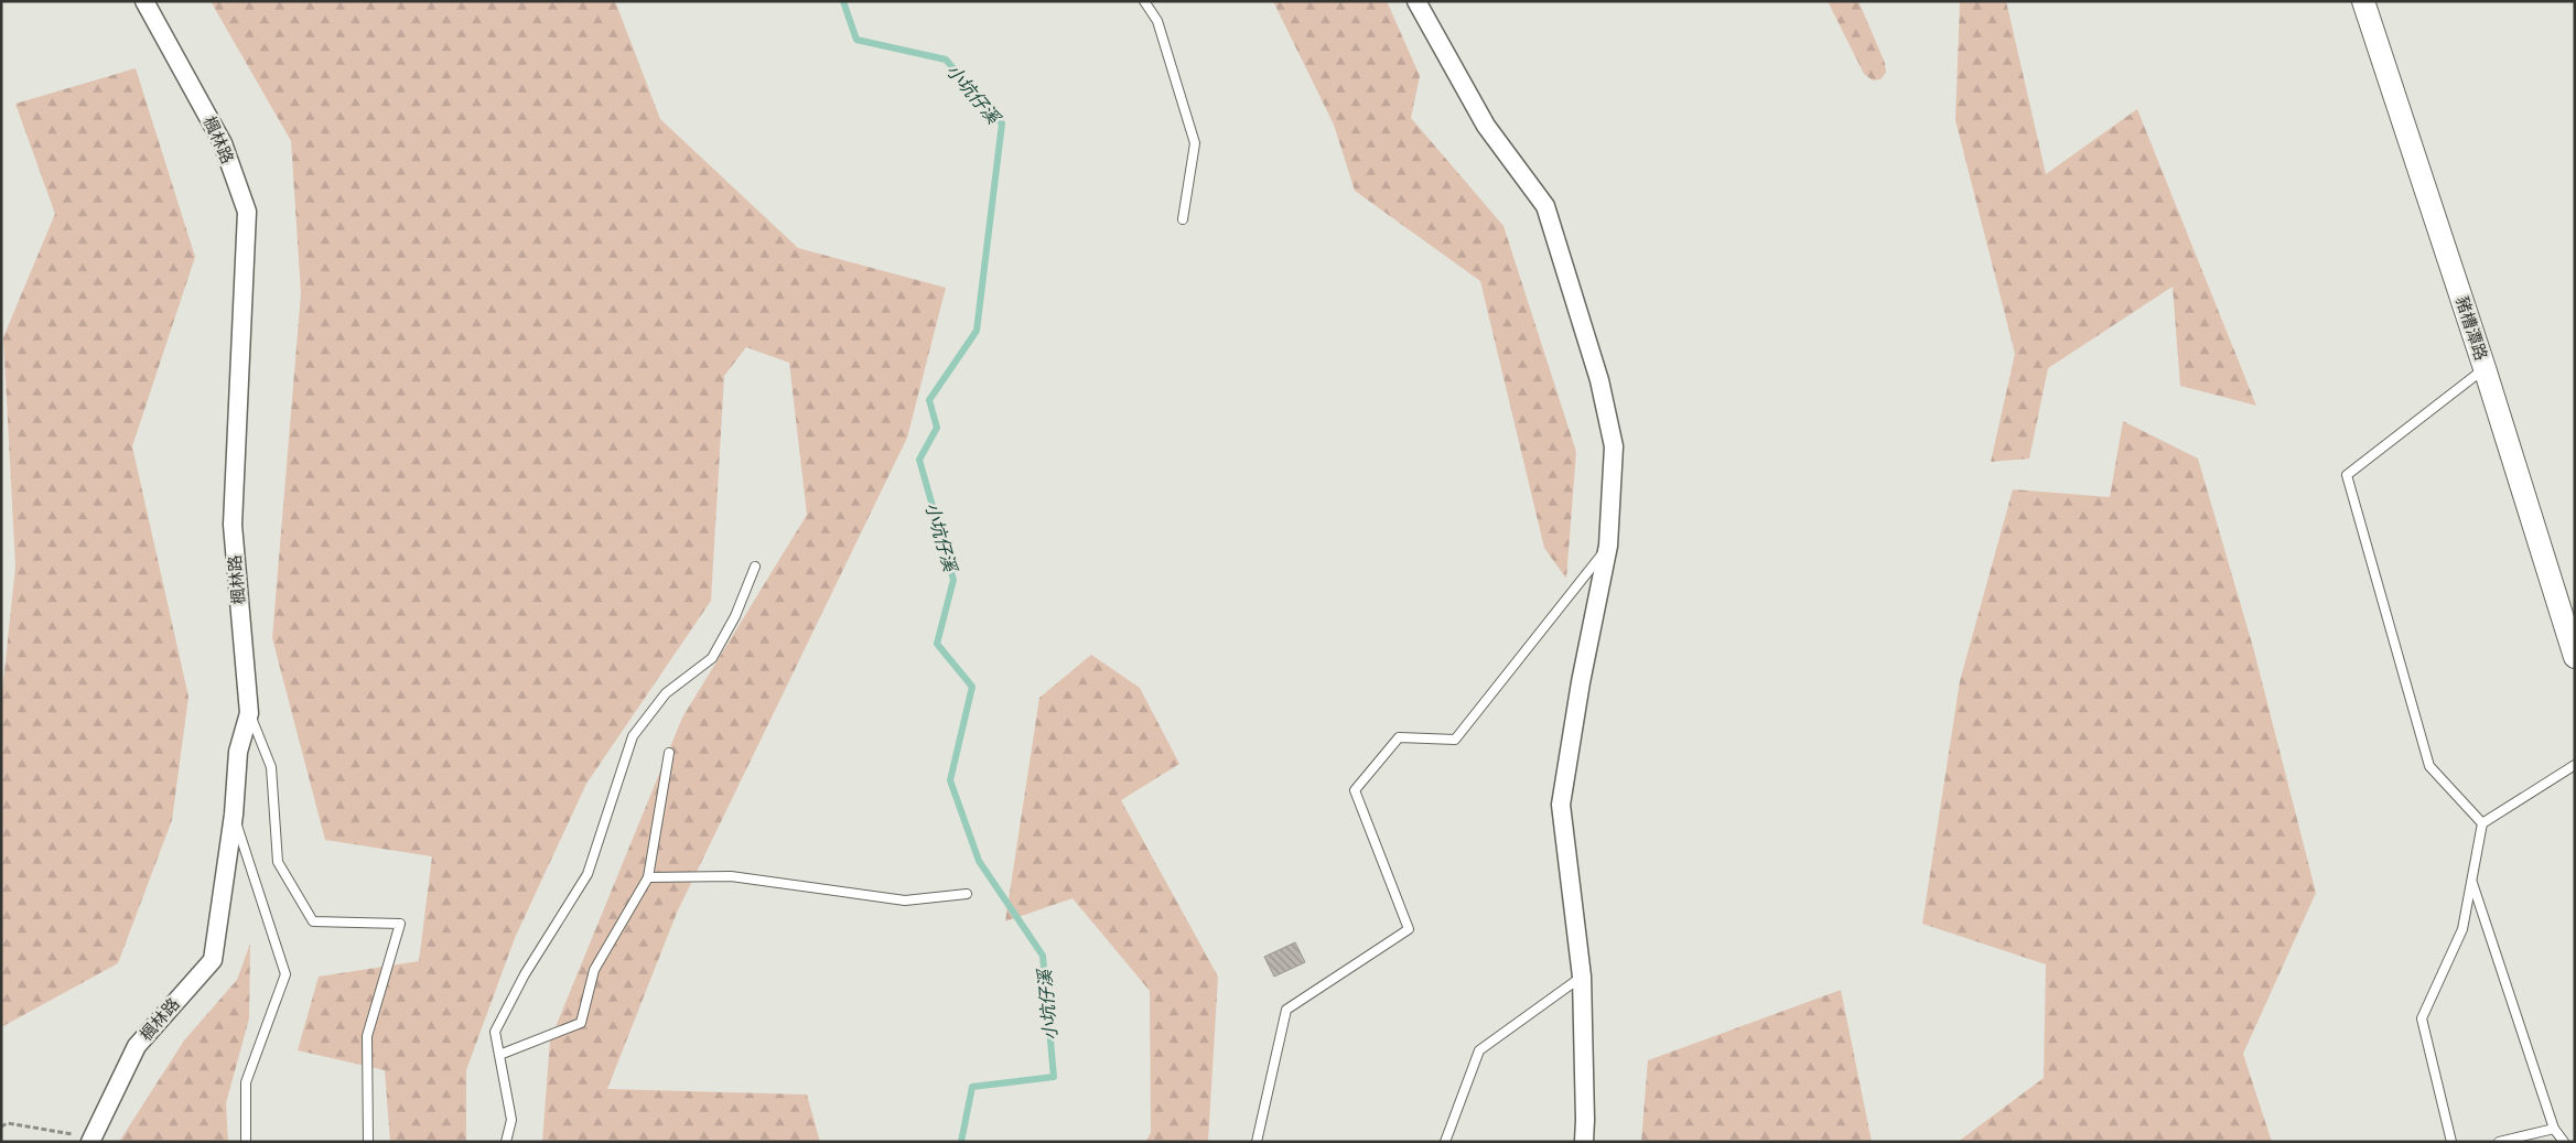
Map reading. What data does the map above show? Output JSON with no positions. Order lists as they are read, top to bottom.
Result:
{
  "streets": {
    "street": ["楓林路", "豬槽潭路"]
  },
  "water": ["小坑仔溪"]
}
